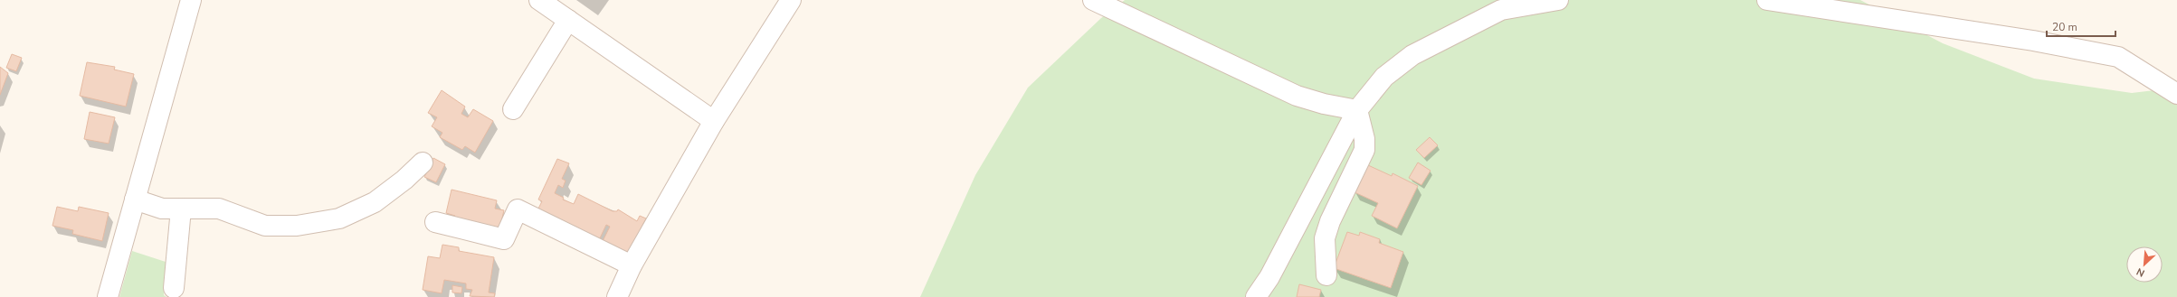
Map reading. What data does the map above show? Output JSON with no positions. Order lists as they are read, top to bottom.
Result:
{
  "scale_bar": "20 m",
  "north": "bottom left"
}
